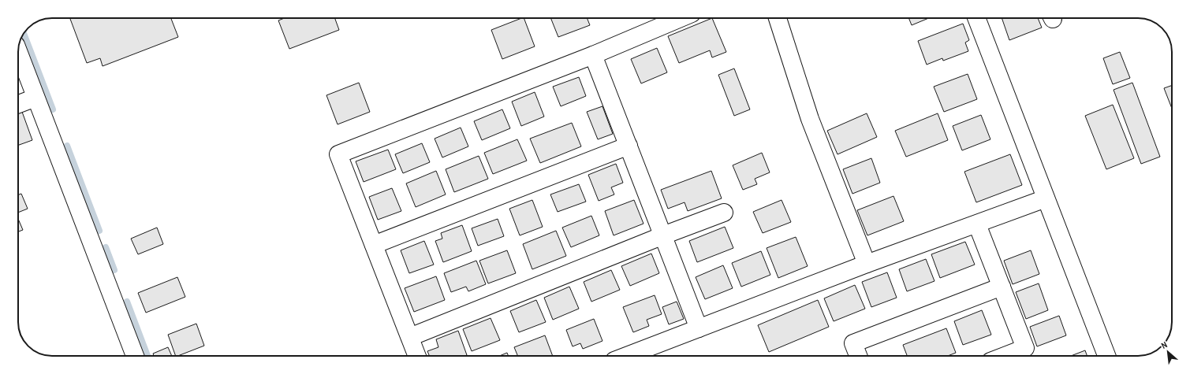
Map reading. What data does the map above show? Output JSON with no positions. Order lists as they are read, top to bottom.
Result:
{
  "north": "top left"
}
